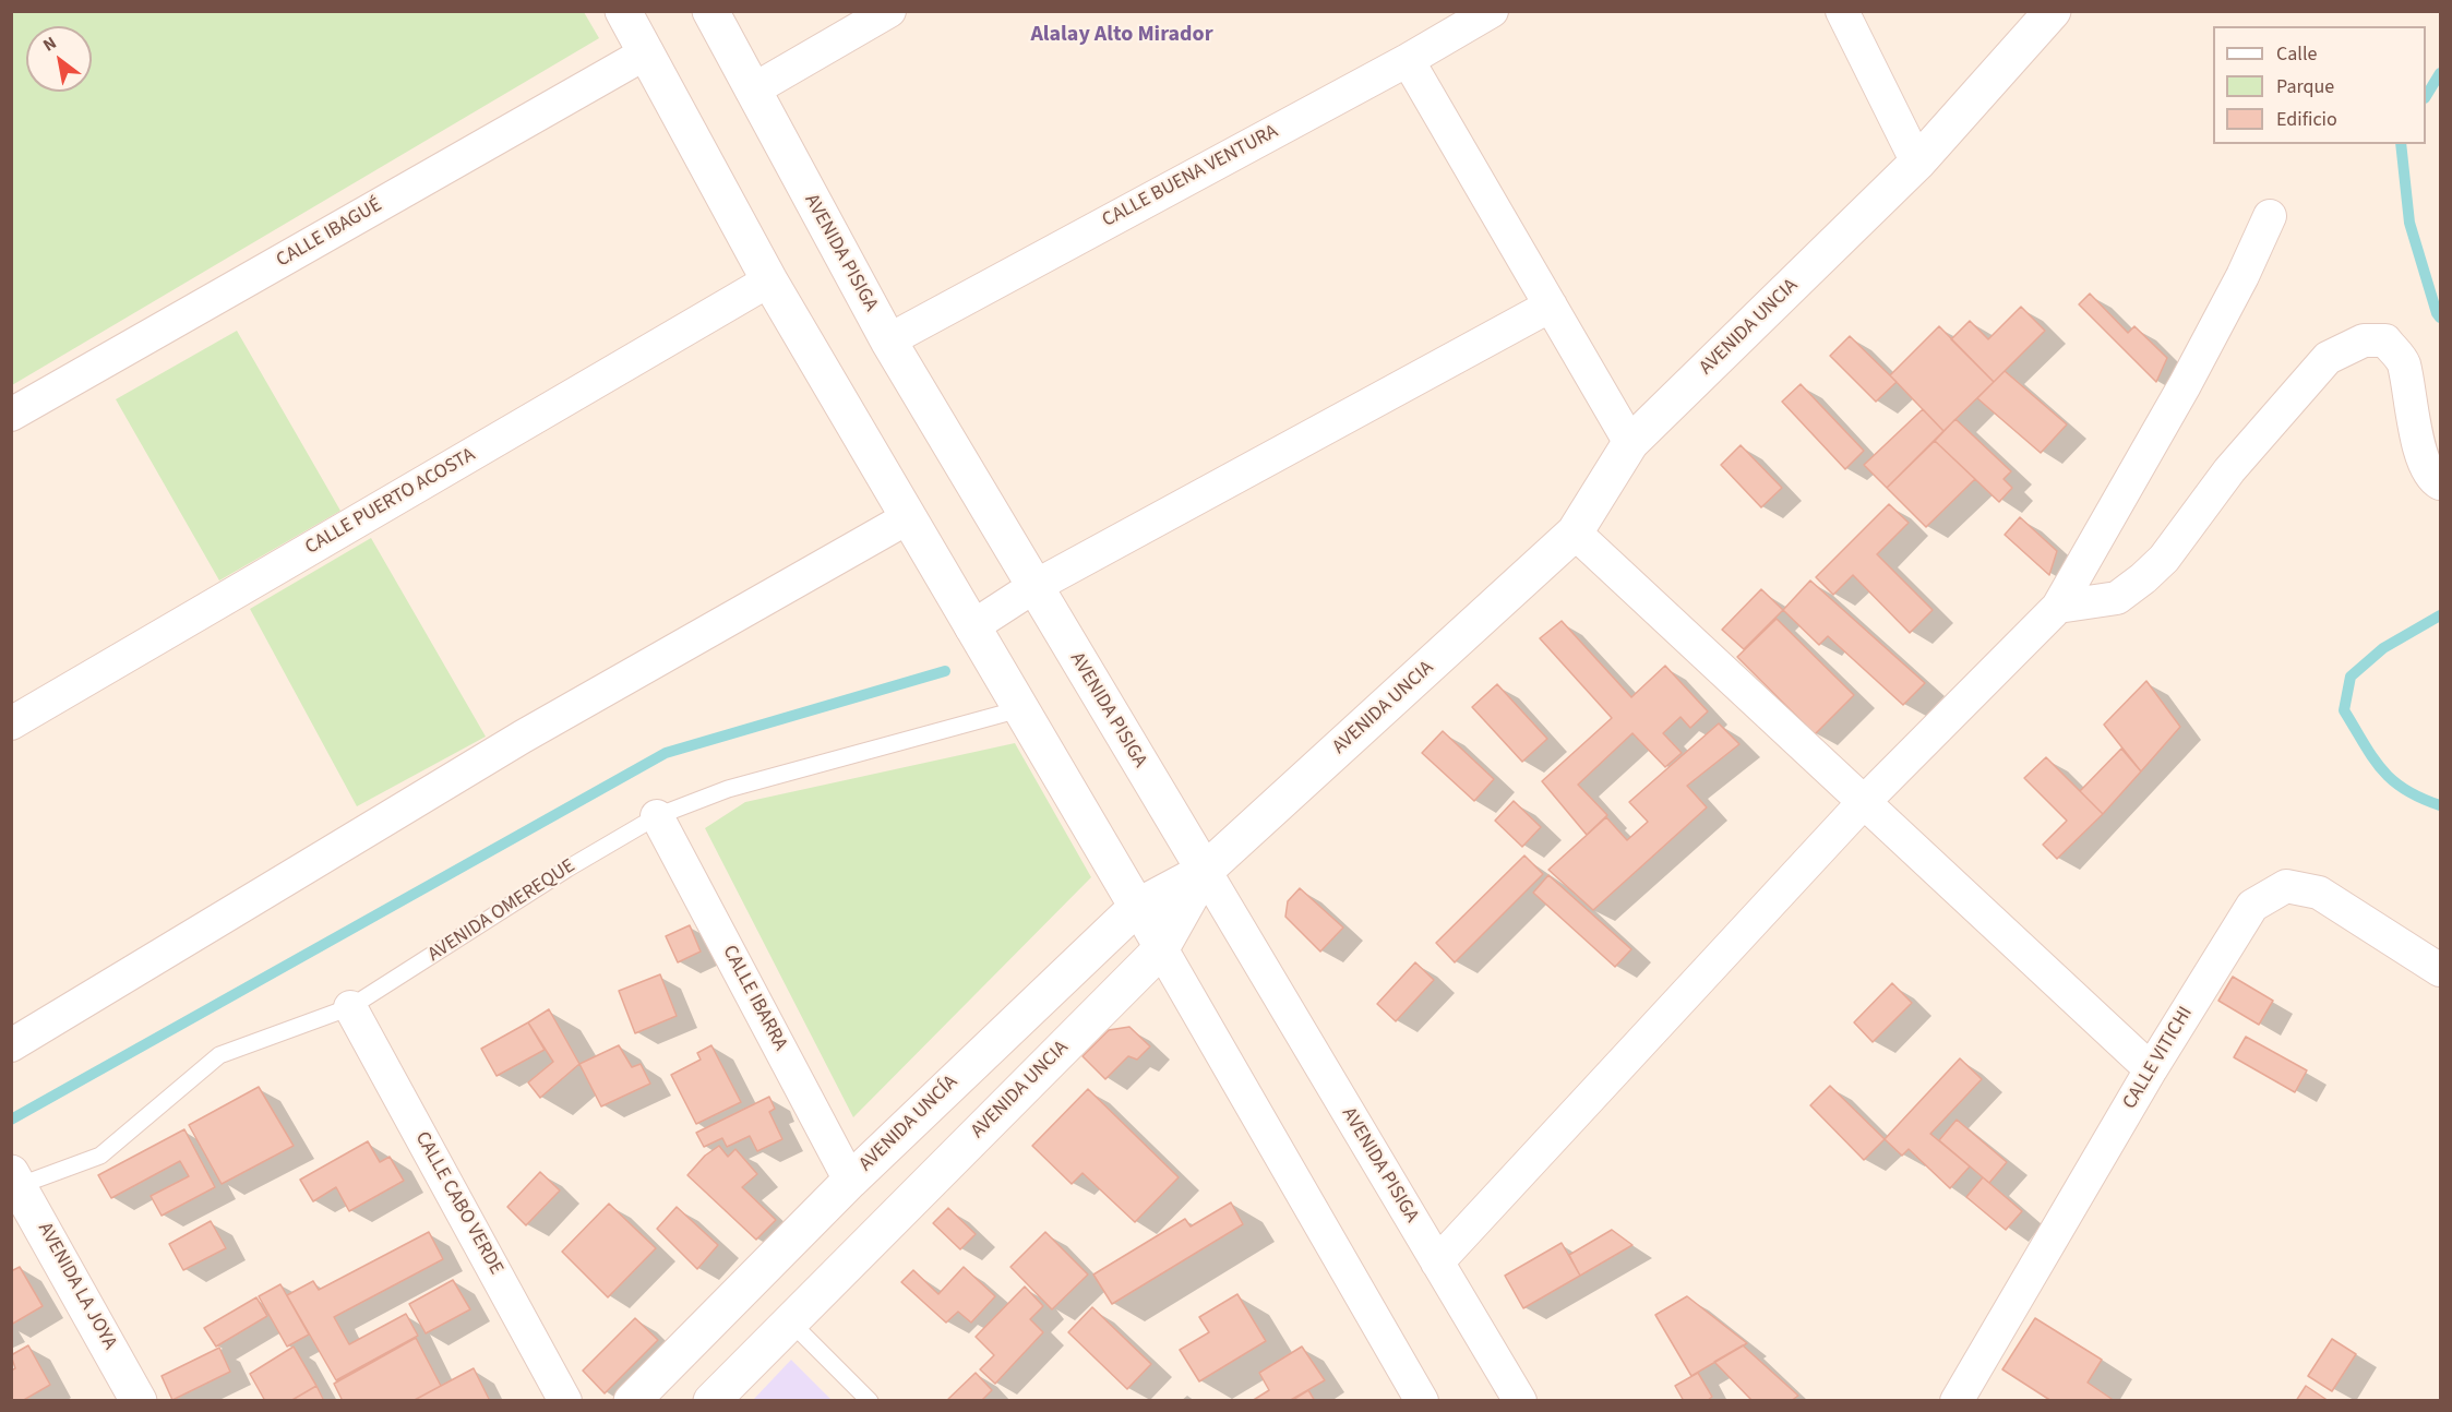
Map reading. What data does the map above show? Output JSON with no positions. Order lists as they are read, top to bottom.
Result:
{
  "streets": {
    "street": [
      "CALLE BUENA VENTURA",
      "CALLE IBAGUÉ",
      "AVENIDA PISIGA",
      "AVENIDA UNCIA",
      "CALLE PUERTO ACOSTA",
      "CALLE IBARRA",
      "CALLE VITICHI",
      "AVENIDA UNCÍA",
      "CALLE CABO VERDE",
      "AVENIDA LA JOYA"
    ],
    "lane": ["AVENIDA OMEREQUE"]
  },
  "crossings": [
    ["CALLE BUENA VENTURA", "AVENIDA PISIGA"],
    ["AVENIDA PISIGA", "AVENIDA UNCIA"],
    ["AVENIDA PISIGA", "AVENIDA UNCÍA"],
    ["AVENIDA UNCIA", "AVENIDA UNCÍA"],
    ["AVENIDA OMEREQUE", "CALLE IBARRA"],
    ["AVENIDA OMEREQUE", "CALLE CABO VERDE"],
    ["AVENIDA OMEREQUE", "AVENIDA LA JOYA"],
    ["CALLE IBARRA", "AVENIDA UNCÍA"]
  ],
  "districts": ["Alalay Alto Mirador"],
  "legend": ["Calle", "Parque", "Edificio"],
  "north": "top left"
}
